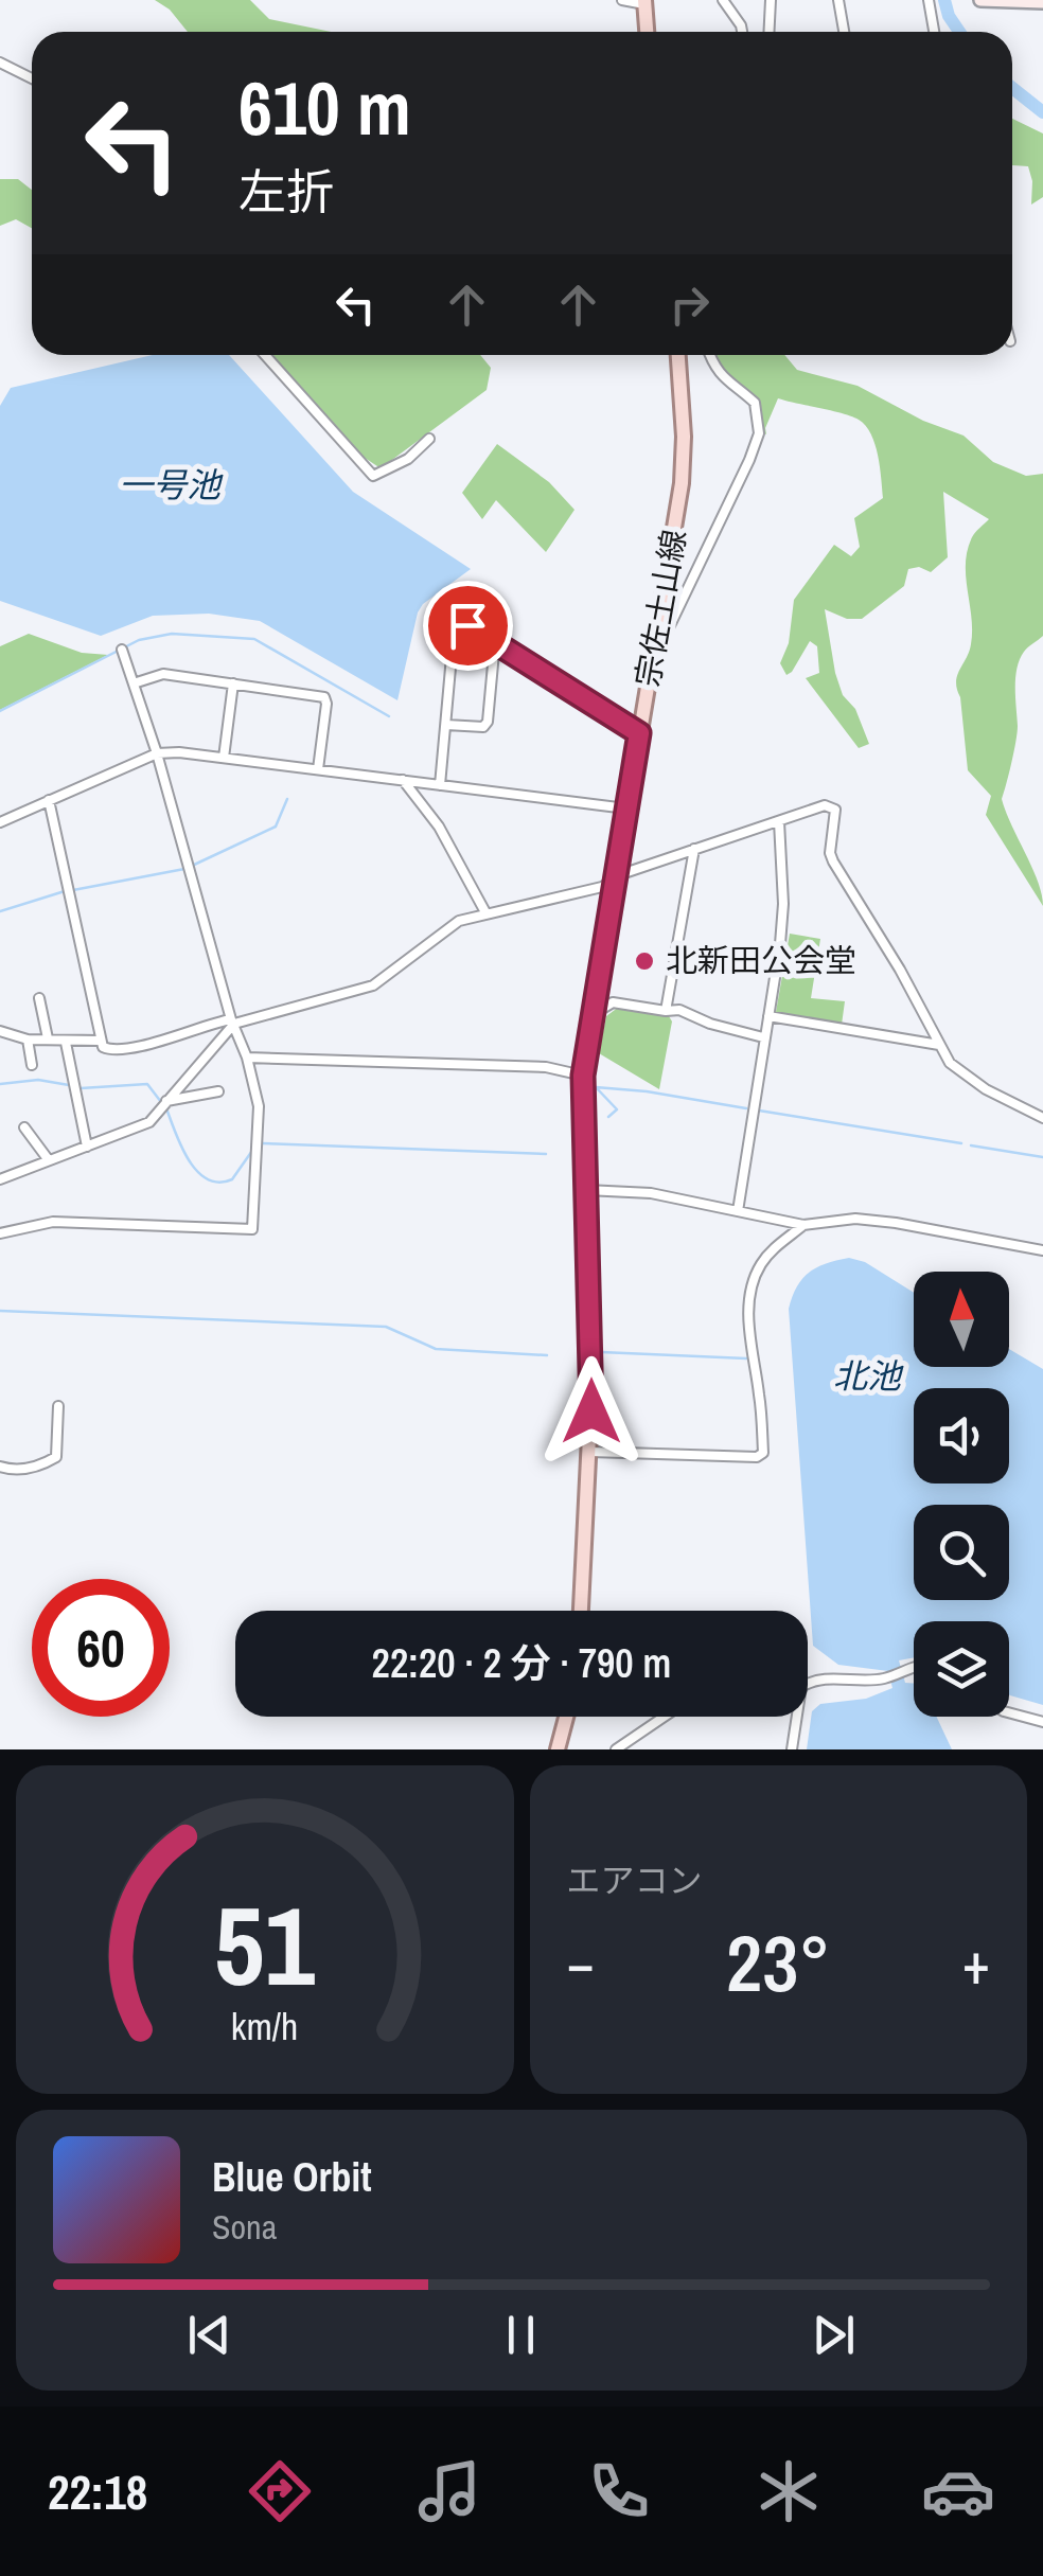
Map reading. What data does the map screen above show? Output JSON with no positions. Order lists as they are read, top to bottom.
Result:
{
  "streets": {
    "main road": ["宗佐土山線"]
  },
  "water": ["一号池", "北池"],
  "places": ["北新田公会堂"],
  "north": "top",
  "page": {
    "turn": ["610 m", "左折"],
    "limit": "60",
    "trip": "22:20 · 2 分 · 790 m",
    "tile": "エアコン",
    "heat": ["−", "23°", "+"],
    "song": ["Blue Orbit", "Sona"],
    "tabs": "22:18",
    "gauge": ["51", "km/h"]
  }
}
